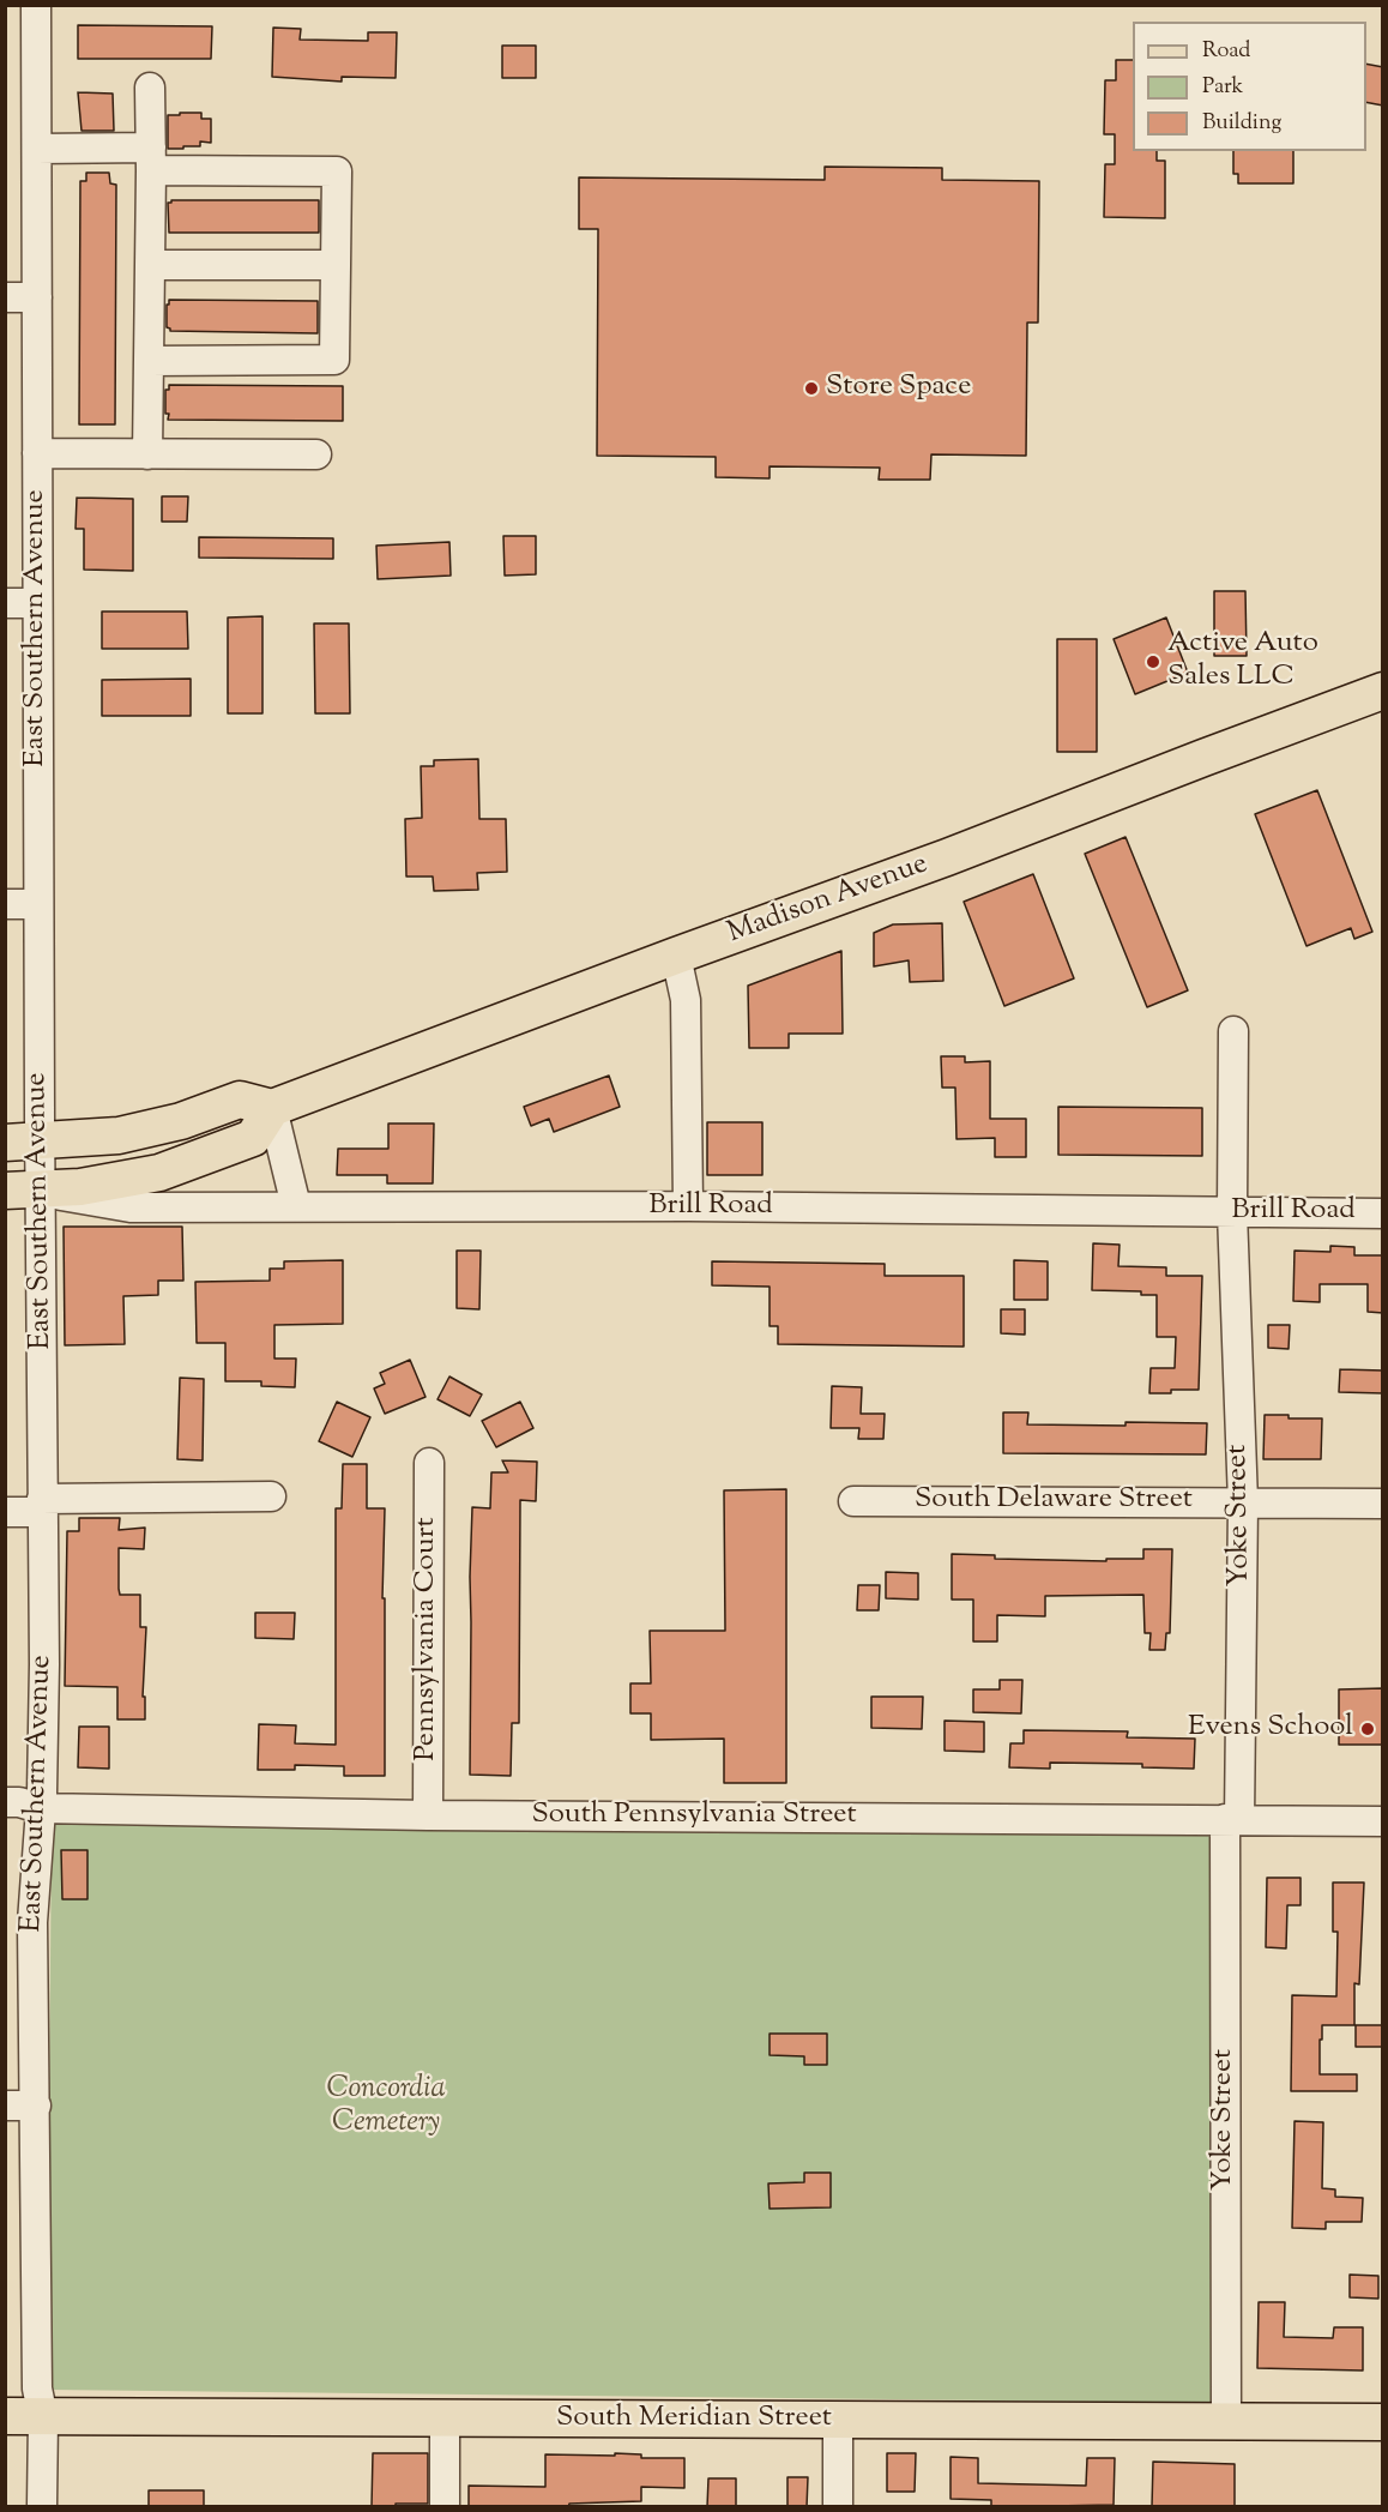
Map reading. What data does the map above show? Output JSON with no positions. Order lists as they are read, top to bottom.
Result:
{
  "streets": {
    "main road": ["Madison Avenue", "South Meridian Street"],
    "street": [
      "East Southern Avenue",
      "Brill Road",
      "South Delaware Street",
      "Yoke Street",
      "Pennsylvania Court",
      "South Pennsylvania Street"
    ]
  },
  "crossings": [
    ["East Southern Avenue", "Brill Road"],
    ["East Southern Avenue", "South Pennsylvania Street"],
    ["East Southern Avenue", "South Meridian Street"],
    ["Brill Road", "Yoke Street"],
    ["South Delaware Street", "Yoke Street"],
    ["Yoke Street", "South Pennsylvania Street"],
    ["Yoke Street", "South Meridian Street"],
    ["Pennsylvania Court", "South Pennsylvania Street"]
  ],
  "parks": ["Concordia Cemetery"],
  "places": ["Store Space", "Active Auto Sales LLC", "Evens School"],
  "legend": ["Road", "Park", "Building"]
}
